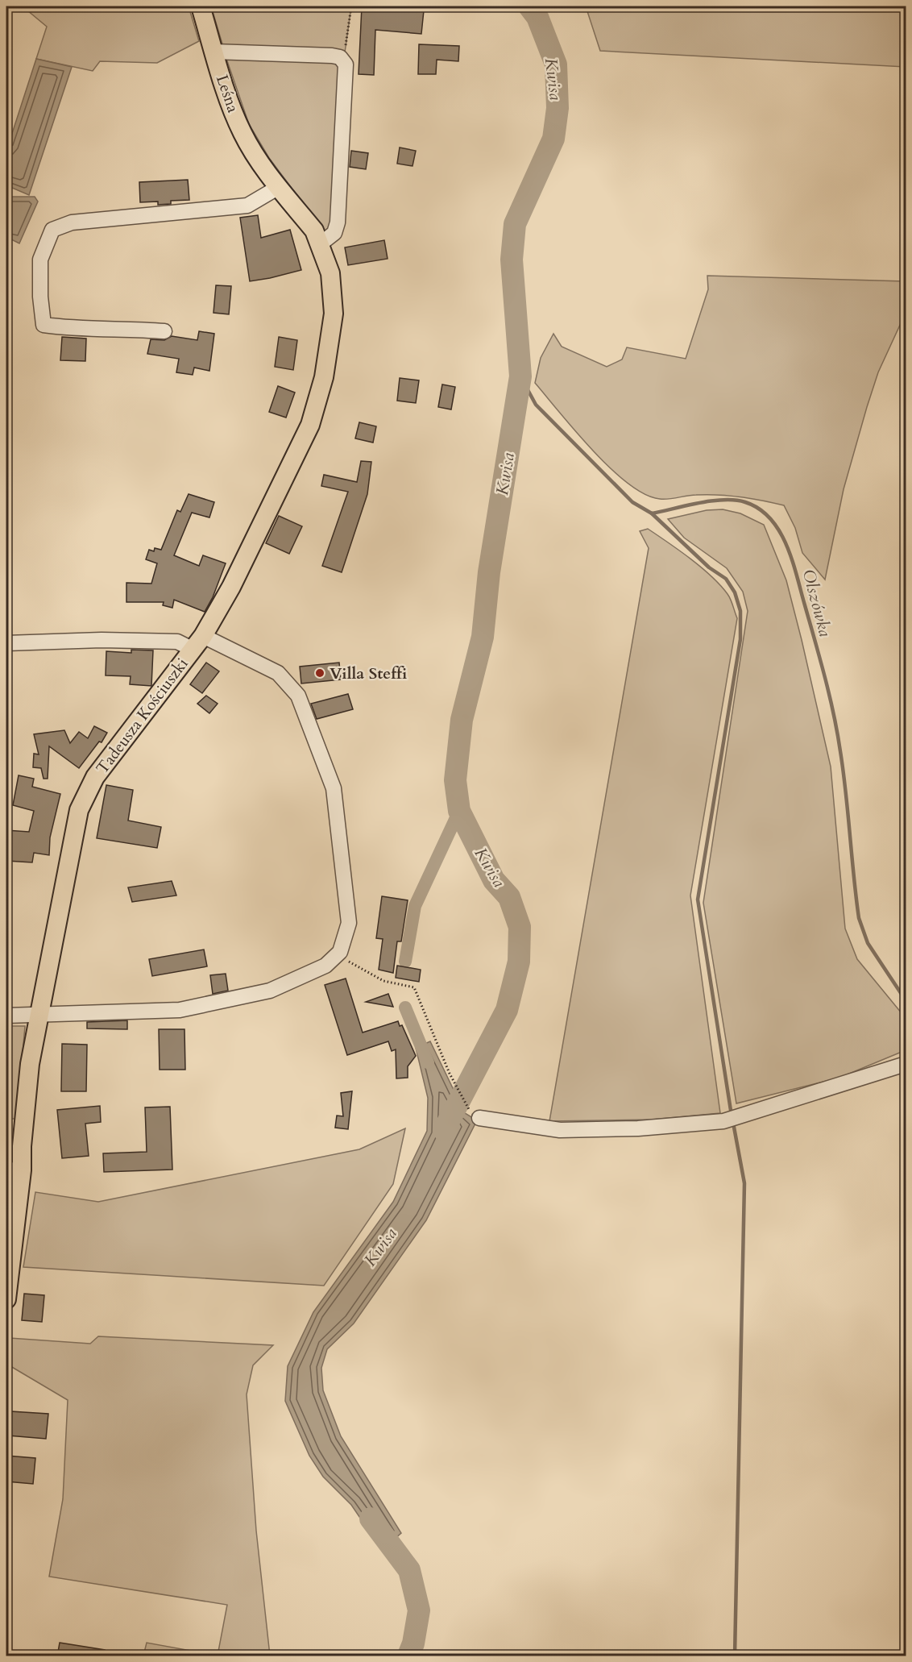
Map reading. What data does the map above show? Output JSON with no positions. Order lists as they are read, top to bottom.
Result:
{
  "streets": {
    "main road": ["Leśna", "Tadeusza Kościuszki"]
  },
  "crossings": [
    ["Leśna", "Tadeusza Kościuszki"]
  ],
  "water": ["Kwisa", "Olszówka"],
  "places": ["Villa Steffi"]
}
